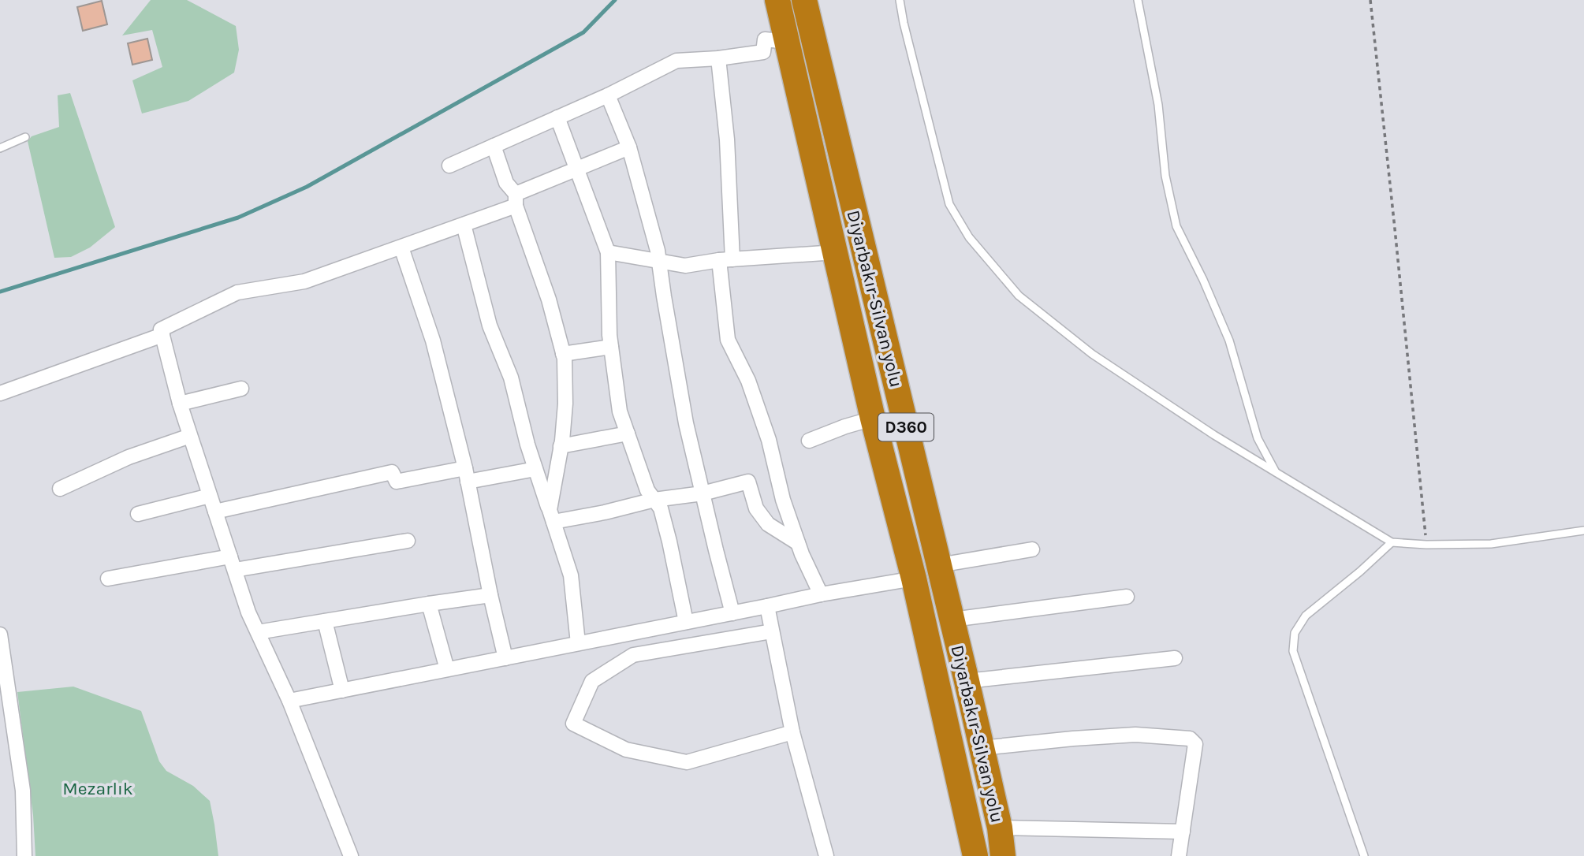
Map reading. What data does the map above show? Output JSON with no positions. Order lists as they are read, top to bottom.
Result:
{
  "streets": {
    "highway": ["Diyarbakır-Silvan yolu", "D360"]
  },
  "parks": ["Mezarlık"]
}
